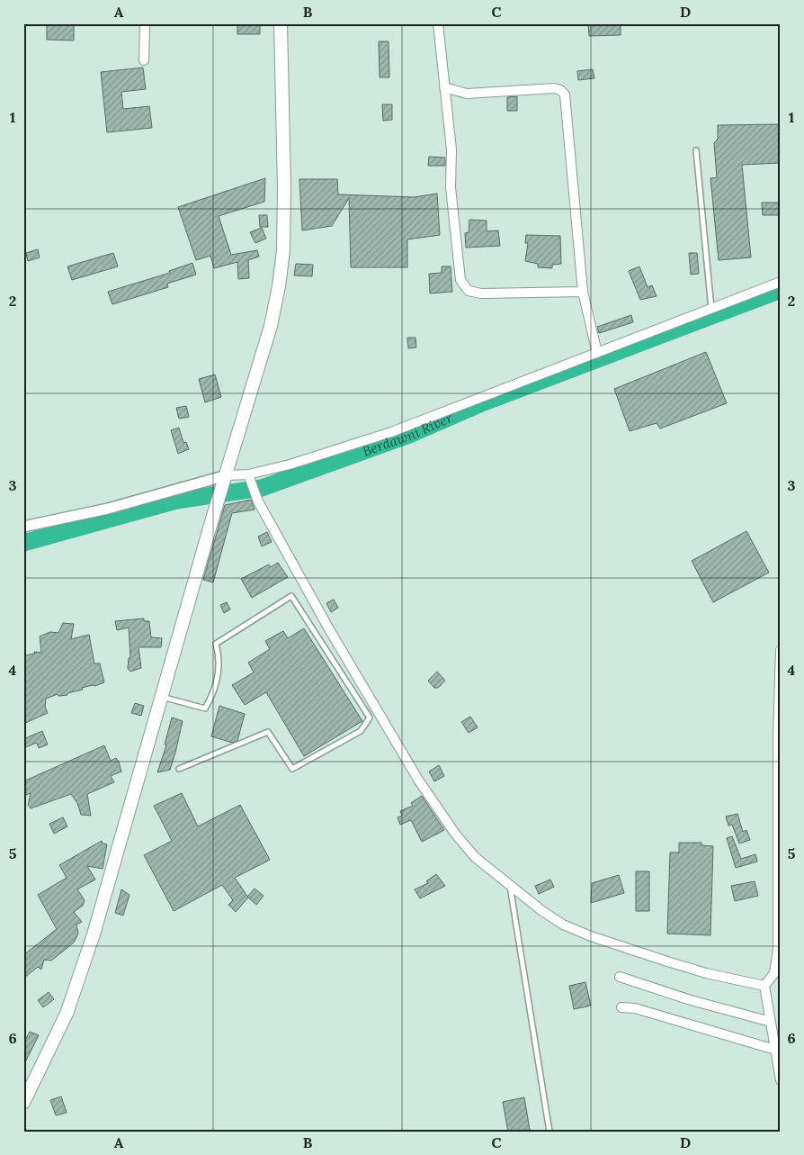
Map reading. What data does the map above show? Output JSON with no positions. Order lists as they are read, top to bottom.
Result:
{
  "water": ["Berdawni River"],
  "grid": {
    "columns": [
      "A",
      "B",
      "C",
      "D"
    ],
    "rows": [
      "1",
      "2",
      "3",
      "4",
      "5",
      "6"
    ]
  }
}
